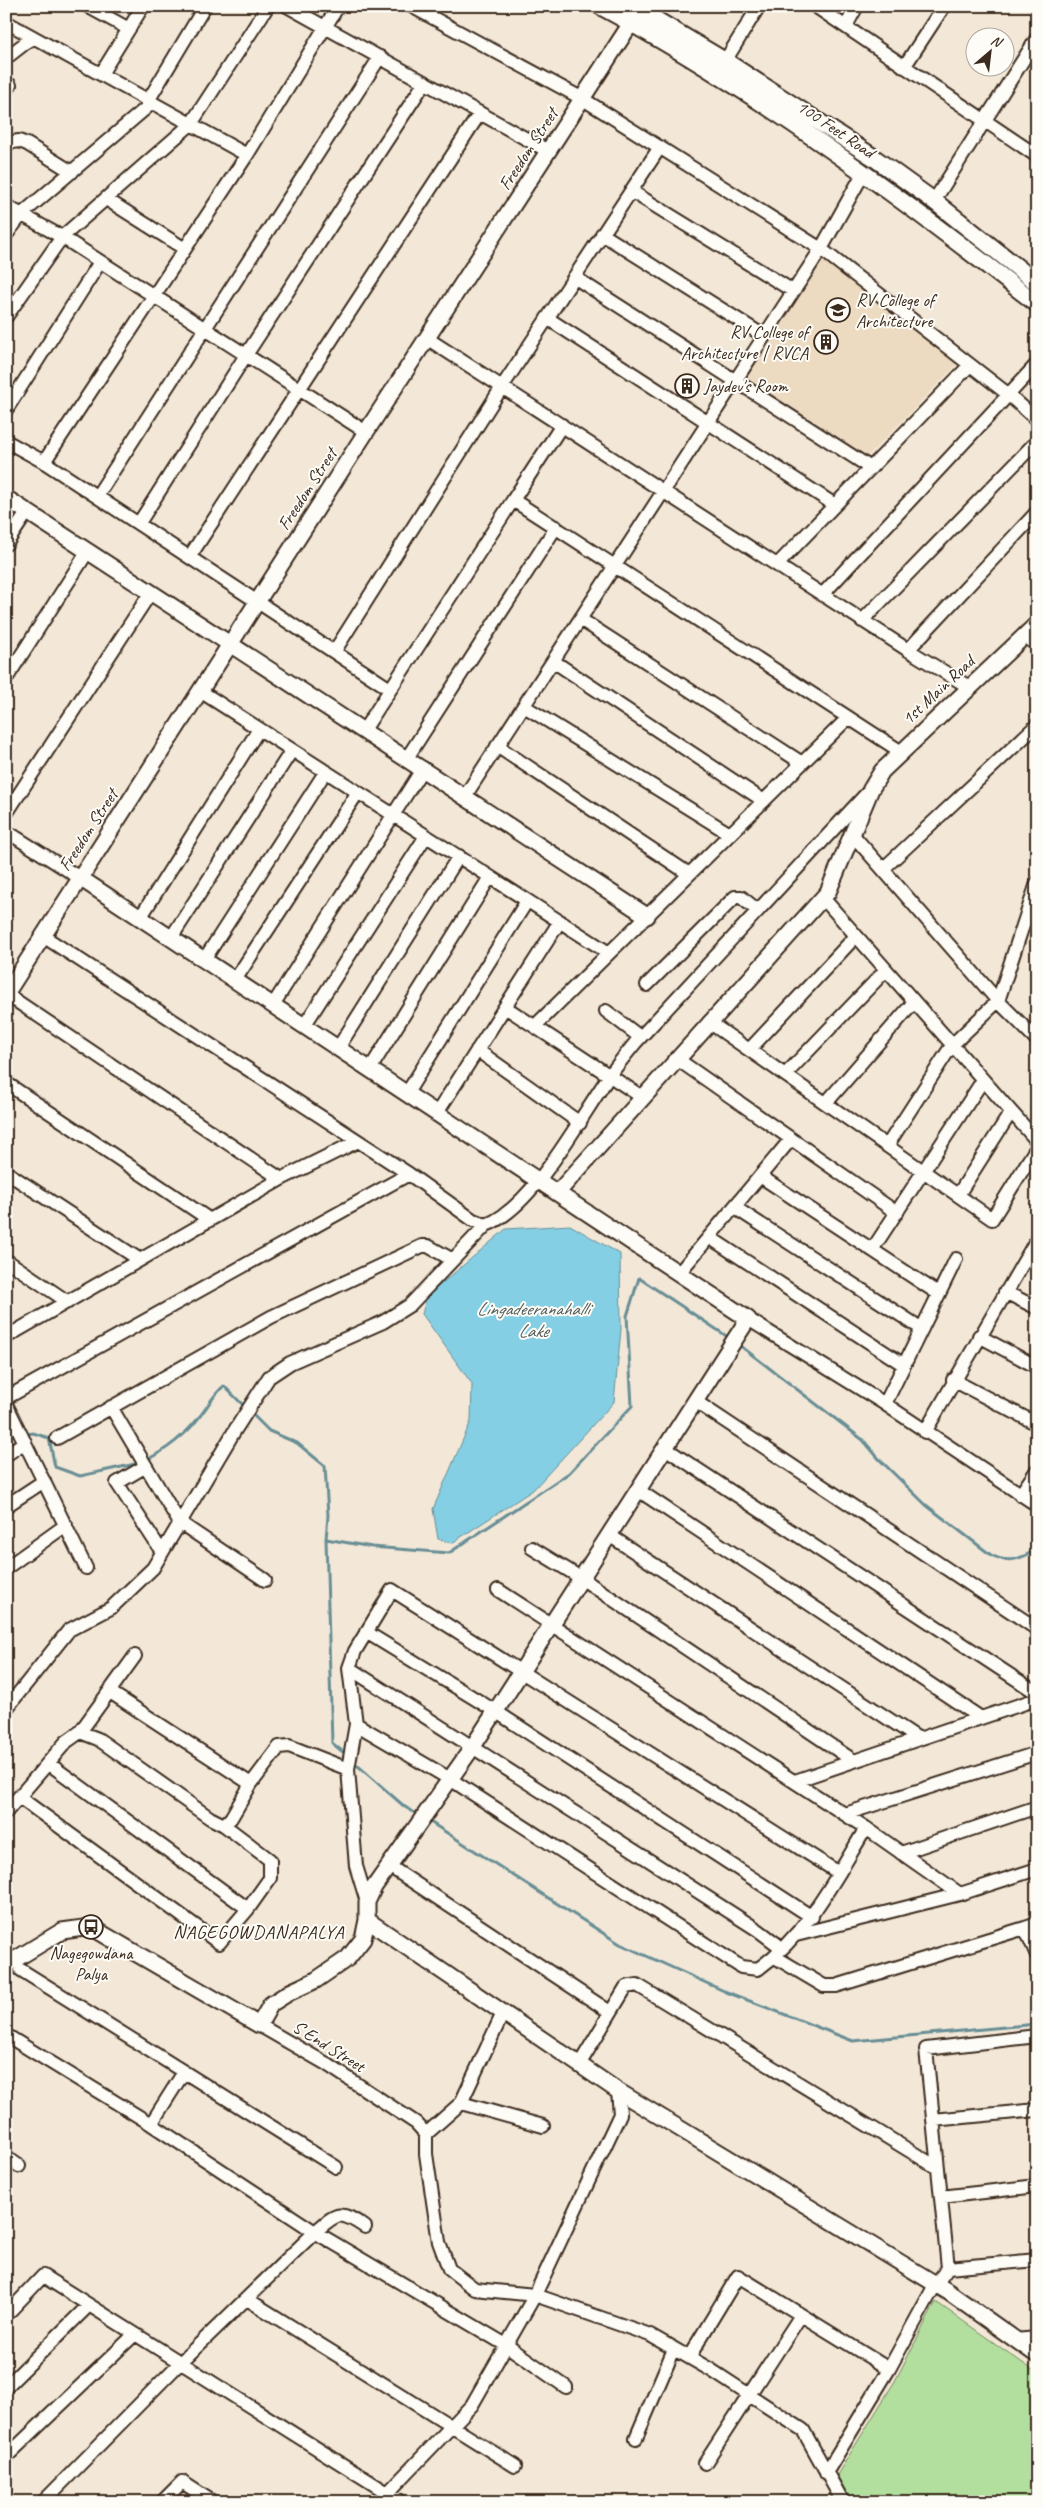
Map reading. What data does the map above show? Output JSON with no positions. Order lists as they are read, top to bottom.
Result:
{
  "streets": {
    "main road": ["100 Feet Road"],
    "street": ["Freedom Street", "1st Main Road", "S End Street"]
  },
  "crossings": [
    ["100 Feet Road", "Freedom Street"]
  ],
  "districts": ["NAGEGOWDANAPALYA"],
  "water": ["Lingadeeranahalli Lake"],
  "places": {
    "school or university": ["RV College of Architecture"],
    "building": ["RV College of Architecture | RVCA", "Jaydev's Room"],
    "bus stop": ["Nagegowdana Palya"]
  },
  "north": "top right"
}
